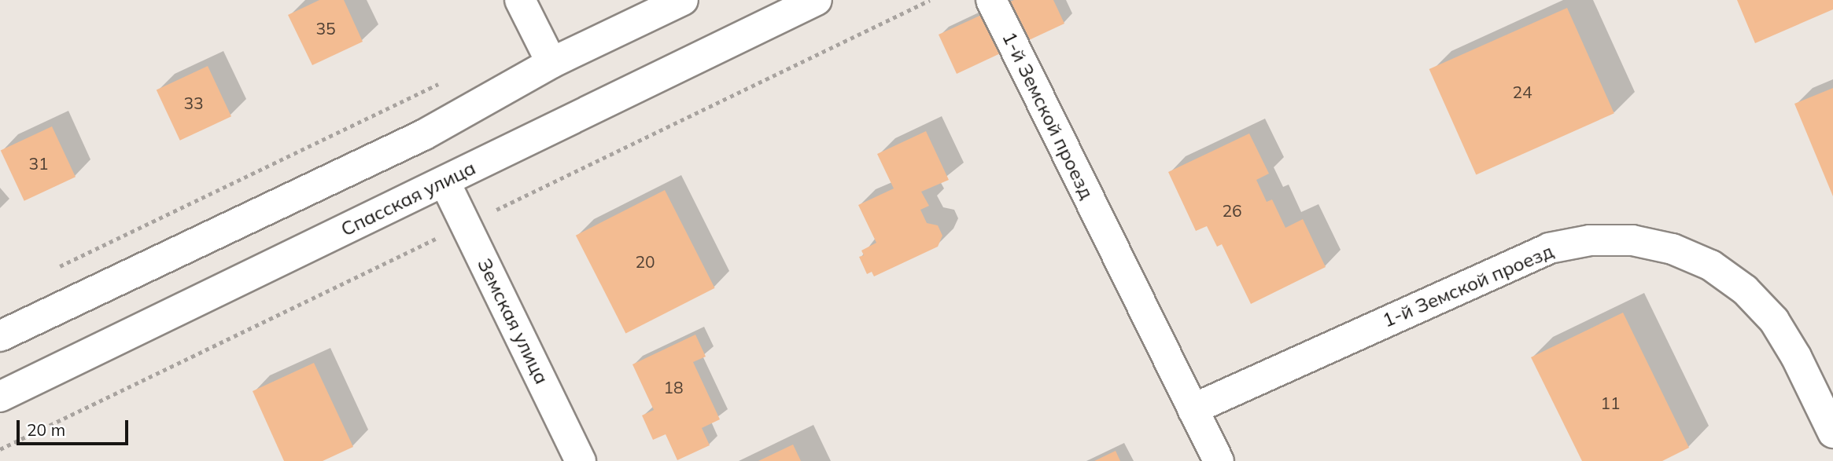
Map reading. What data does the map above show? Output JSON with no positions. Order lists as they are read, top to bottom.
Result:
{
  "streets": {
    "street": ["1-й Земской проезд", "Спасская улица", "Земская улица"]
  },
  "crossings": [
    ["Спасская улица", "Земская улица"]
  ],
  "house_numbers": [
    "35",
    "24",
    "33",
    "31",
    "26",
    "20",
    "18",
    "11"
  ],
  "scale_bar": "20 m"
}
